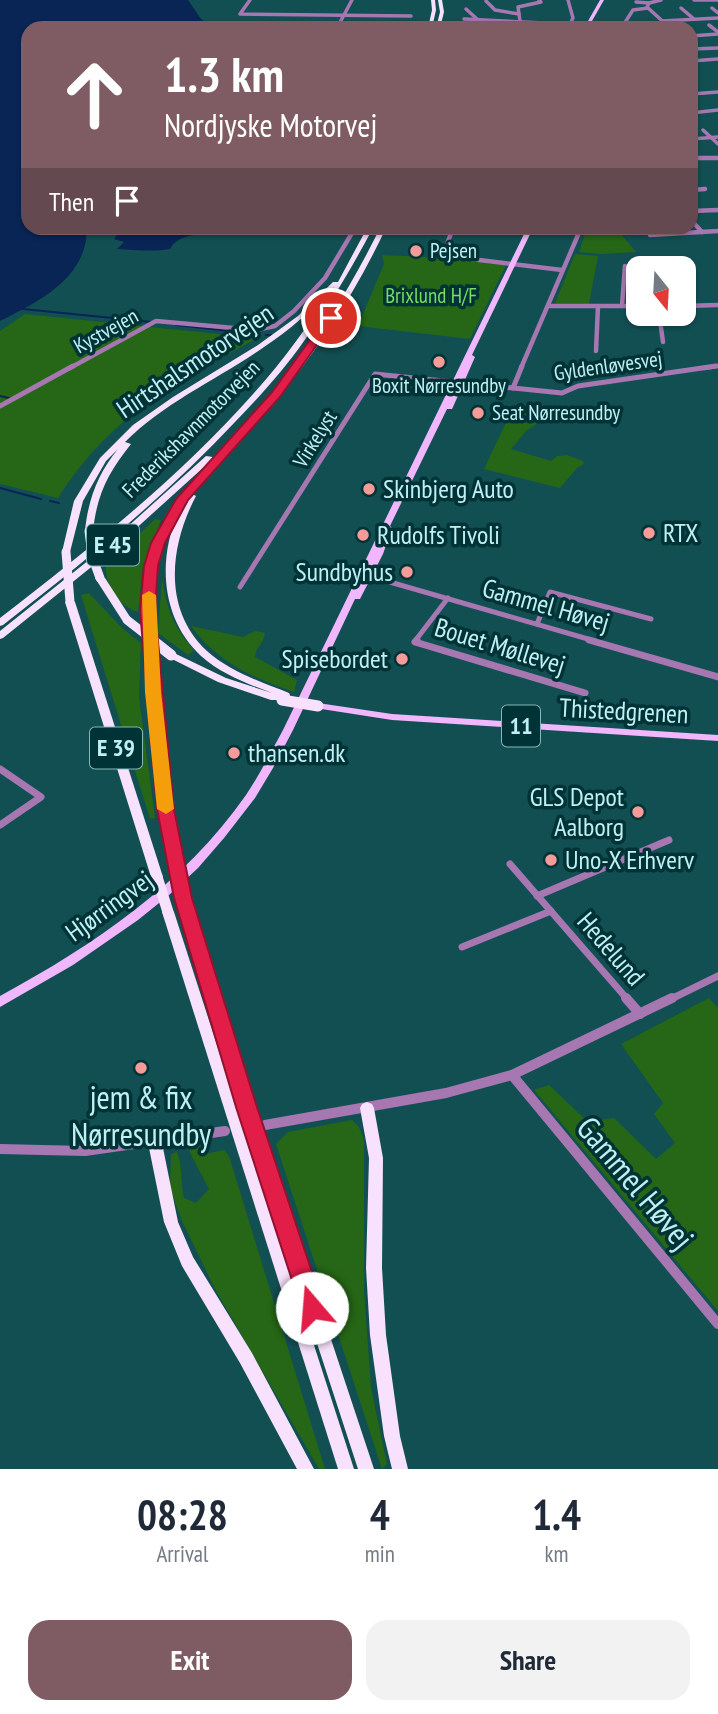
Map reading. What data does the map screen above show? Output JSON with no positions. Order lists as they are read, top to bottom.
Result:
{
  "streets": {
    "highway": [
      "Hirtshalsmotorvejen",
      "Frederikshavnmotorvejen",
      "E 45",
      "11",
      "E 39"
    ],
    "main road": ["Thistedgrenen", "Hjørringvej"],
    "street": [
      "Kystvejen",
      "Gyldenløvesvej",
      "Virkelyst",
      "Gammel Høvej",
      "Bouet Møllevej",
      "Hedelund"
    ]
  },
  "crossings": [
    ["Hirtshalsmotorvejen", "Frederikshavnmotorvejen"],
    ["Hirtshalsmotorvejen", "E 45"],
    ["Hirtshalsmotorvejen", "11"],
    ["Gyldenløvesvej", "Virkelyst"],
    ["Gyldenløvesvej", "Hjørringvej"],
    ["Frederikshavnmotorvejen", "E 45"],
    ["Frederikshavnmotorvejen", "E 39"],
    ["Virkelyst", "Hjørringvej"],
    ["E 45", "E 39"],
    ["Gammel Høvej", "Bouet Møllevej"],
    ["Gammel Høvej", "Hjørringvej"],
    ["Thistedgrenen", "11"],
    ["11", "E 39"]
  ],
  "parks": ["Brixlund H/F"],
  "places": [
    "Pejsen",
    "Boxit Nørresundby",
    "Seat Nørresundby",
    "Skinbjerg Auto",
    "RTX",
    "Rudolfs Tivoli",
    "Sundbyhus",
    "Spisebordet",
    "thansen.dk",
    "GLS Depot Aalborg",
    "Uno-X Erhverv",
    "jem & fix Nørresundby"
  ],
  "north": "bottom",
  "page": {
    "turn": ["1.3 km", "Nordjyske Motorvej"],
    "then": "Then",
    "eta": [
      "08:28",
      "Arrival",
      "4",
      "min",
      "1.4",
      "km"
    ],
    "buttons": ["Exit", "Share"]
  }
}
